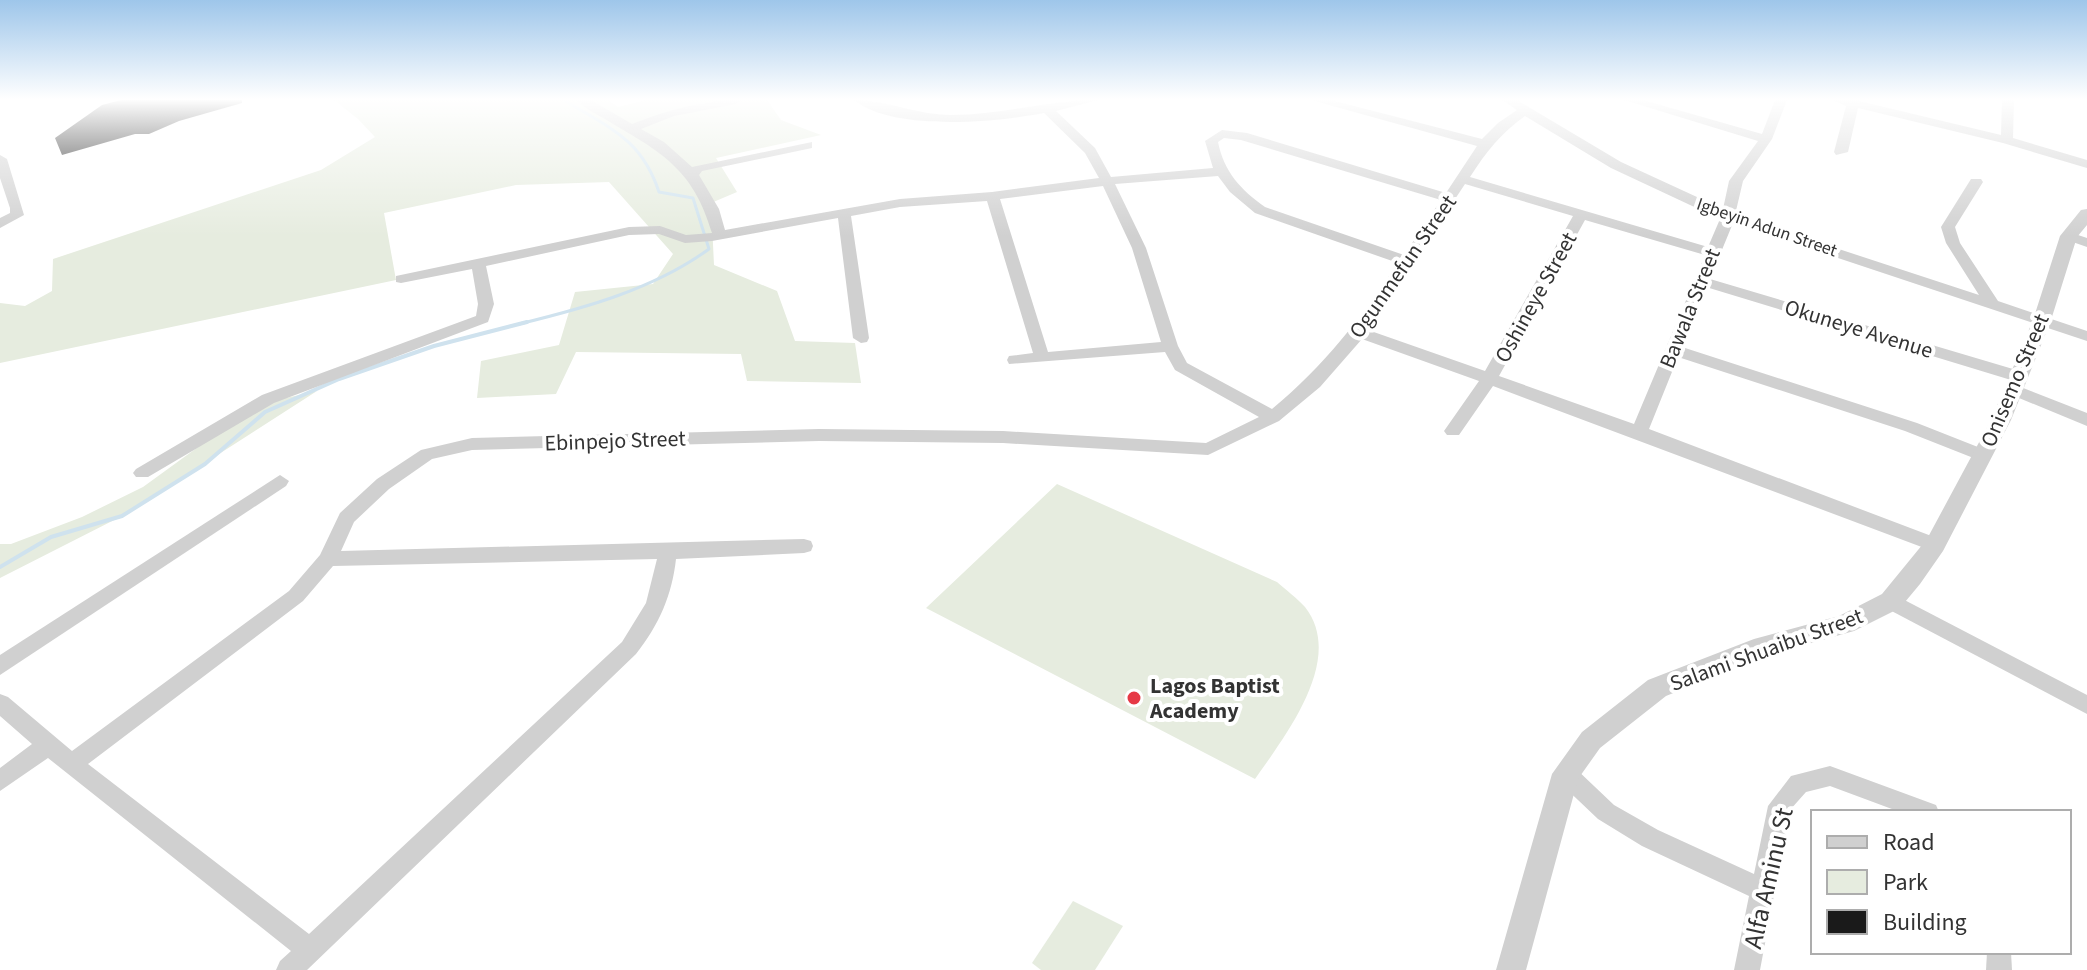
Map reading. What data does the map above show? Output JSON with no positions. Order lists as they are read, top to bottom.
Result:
{
  "streets": {
    "street": [
      "Igbeyin Adun Street",
      "Ogunmefun Street",
      "Oshineye Street",
      "Bawala Street",
      "Okuneye Avenue",
      "Onisemo Street",
      "Ebinpejo Street",
      "Salami Shuaibu Street",
      "Alfa Aminu St"
    ]
  },
  "crossings": [
    ["Igbeyin Adun Street", "Bawala Street"],
    ["Igbeyin Adun Street", "Onisemo Street"],
    ["Ogunmefun Street", "Ebinpejo Street"],
    ["Bawala Street", "Okuneye Avenue"],
    ["Okuneye Avenue", "Onisemo Street"],
    ["Onisemo Street", "Salami Shuaibu Street"]
  ],
  "places": ["Lagos Baptist Academy"],
  "legend": ["Road", "Park", "Building"]
}
